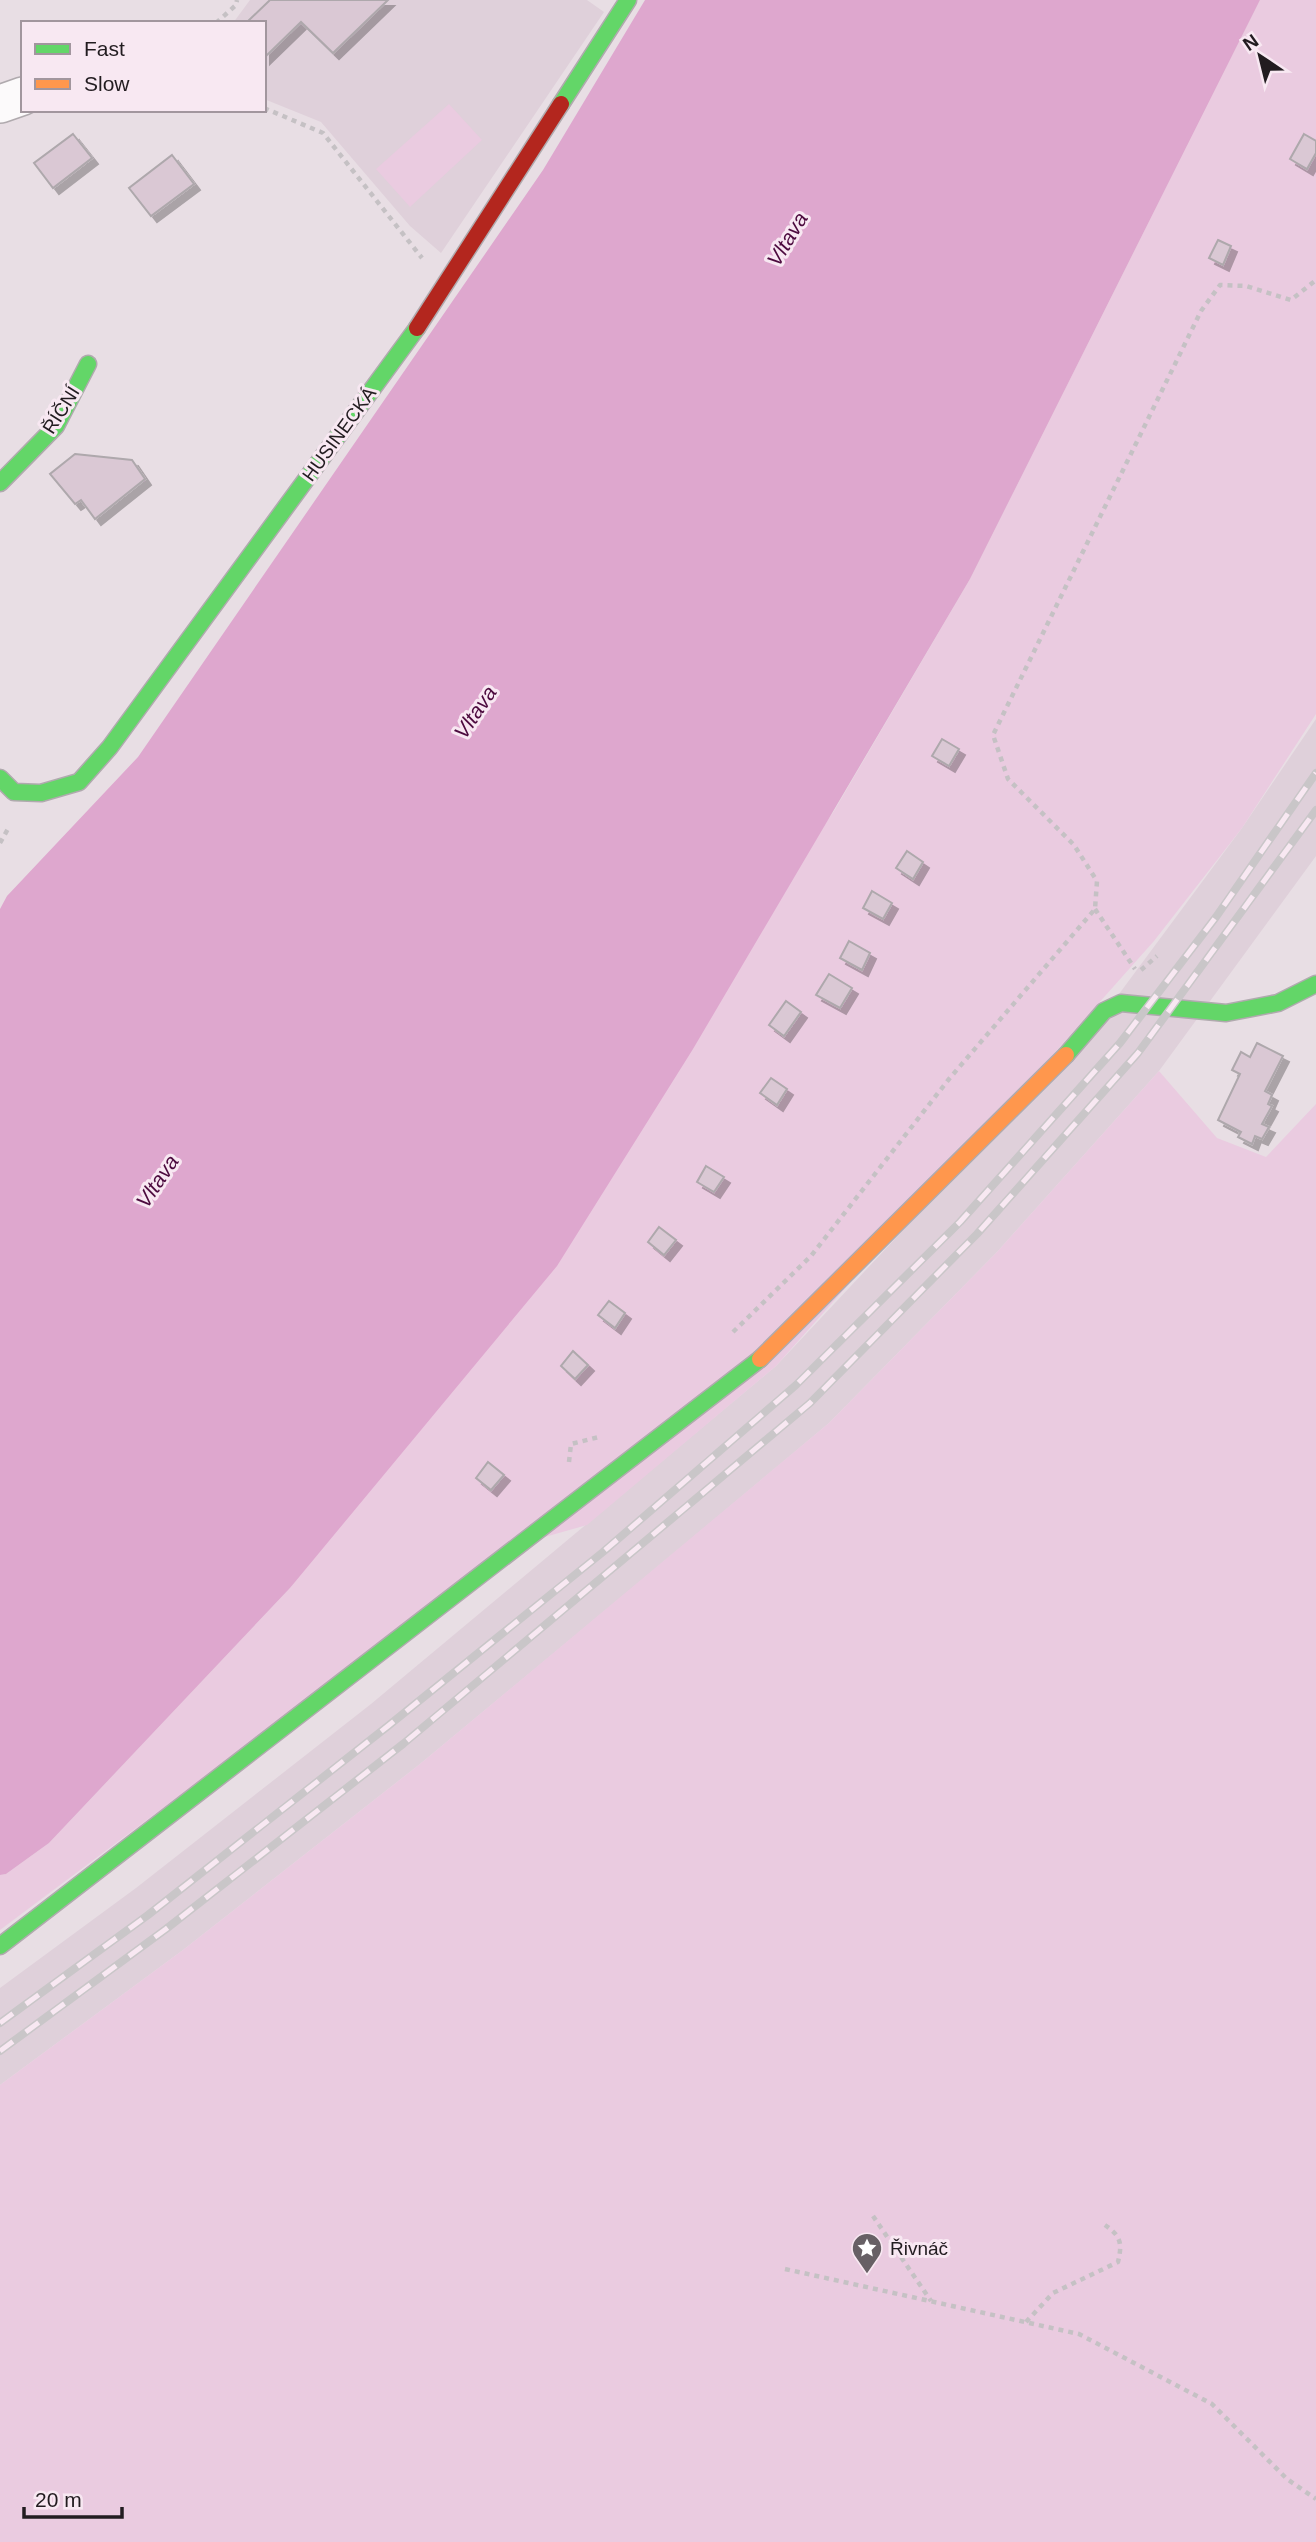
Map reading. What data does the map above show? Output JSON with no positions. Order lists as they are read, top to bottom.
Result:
{
  "streets": {
    "street": ["ŘÍČNÍ", "HUSINECKÁ"]
  },
  "water": ["Vltava"],
  "places": {
    "place": ["Řivnáč"]
  },
  "legend": ["Fast", "Slow"],
  "scale_bar": "20 m",
  "north": "top left"
}
